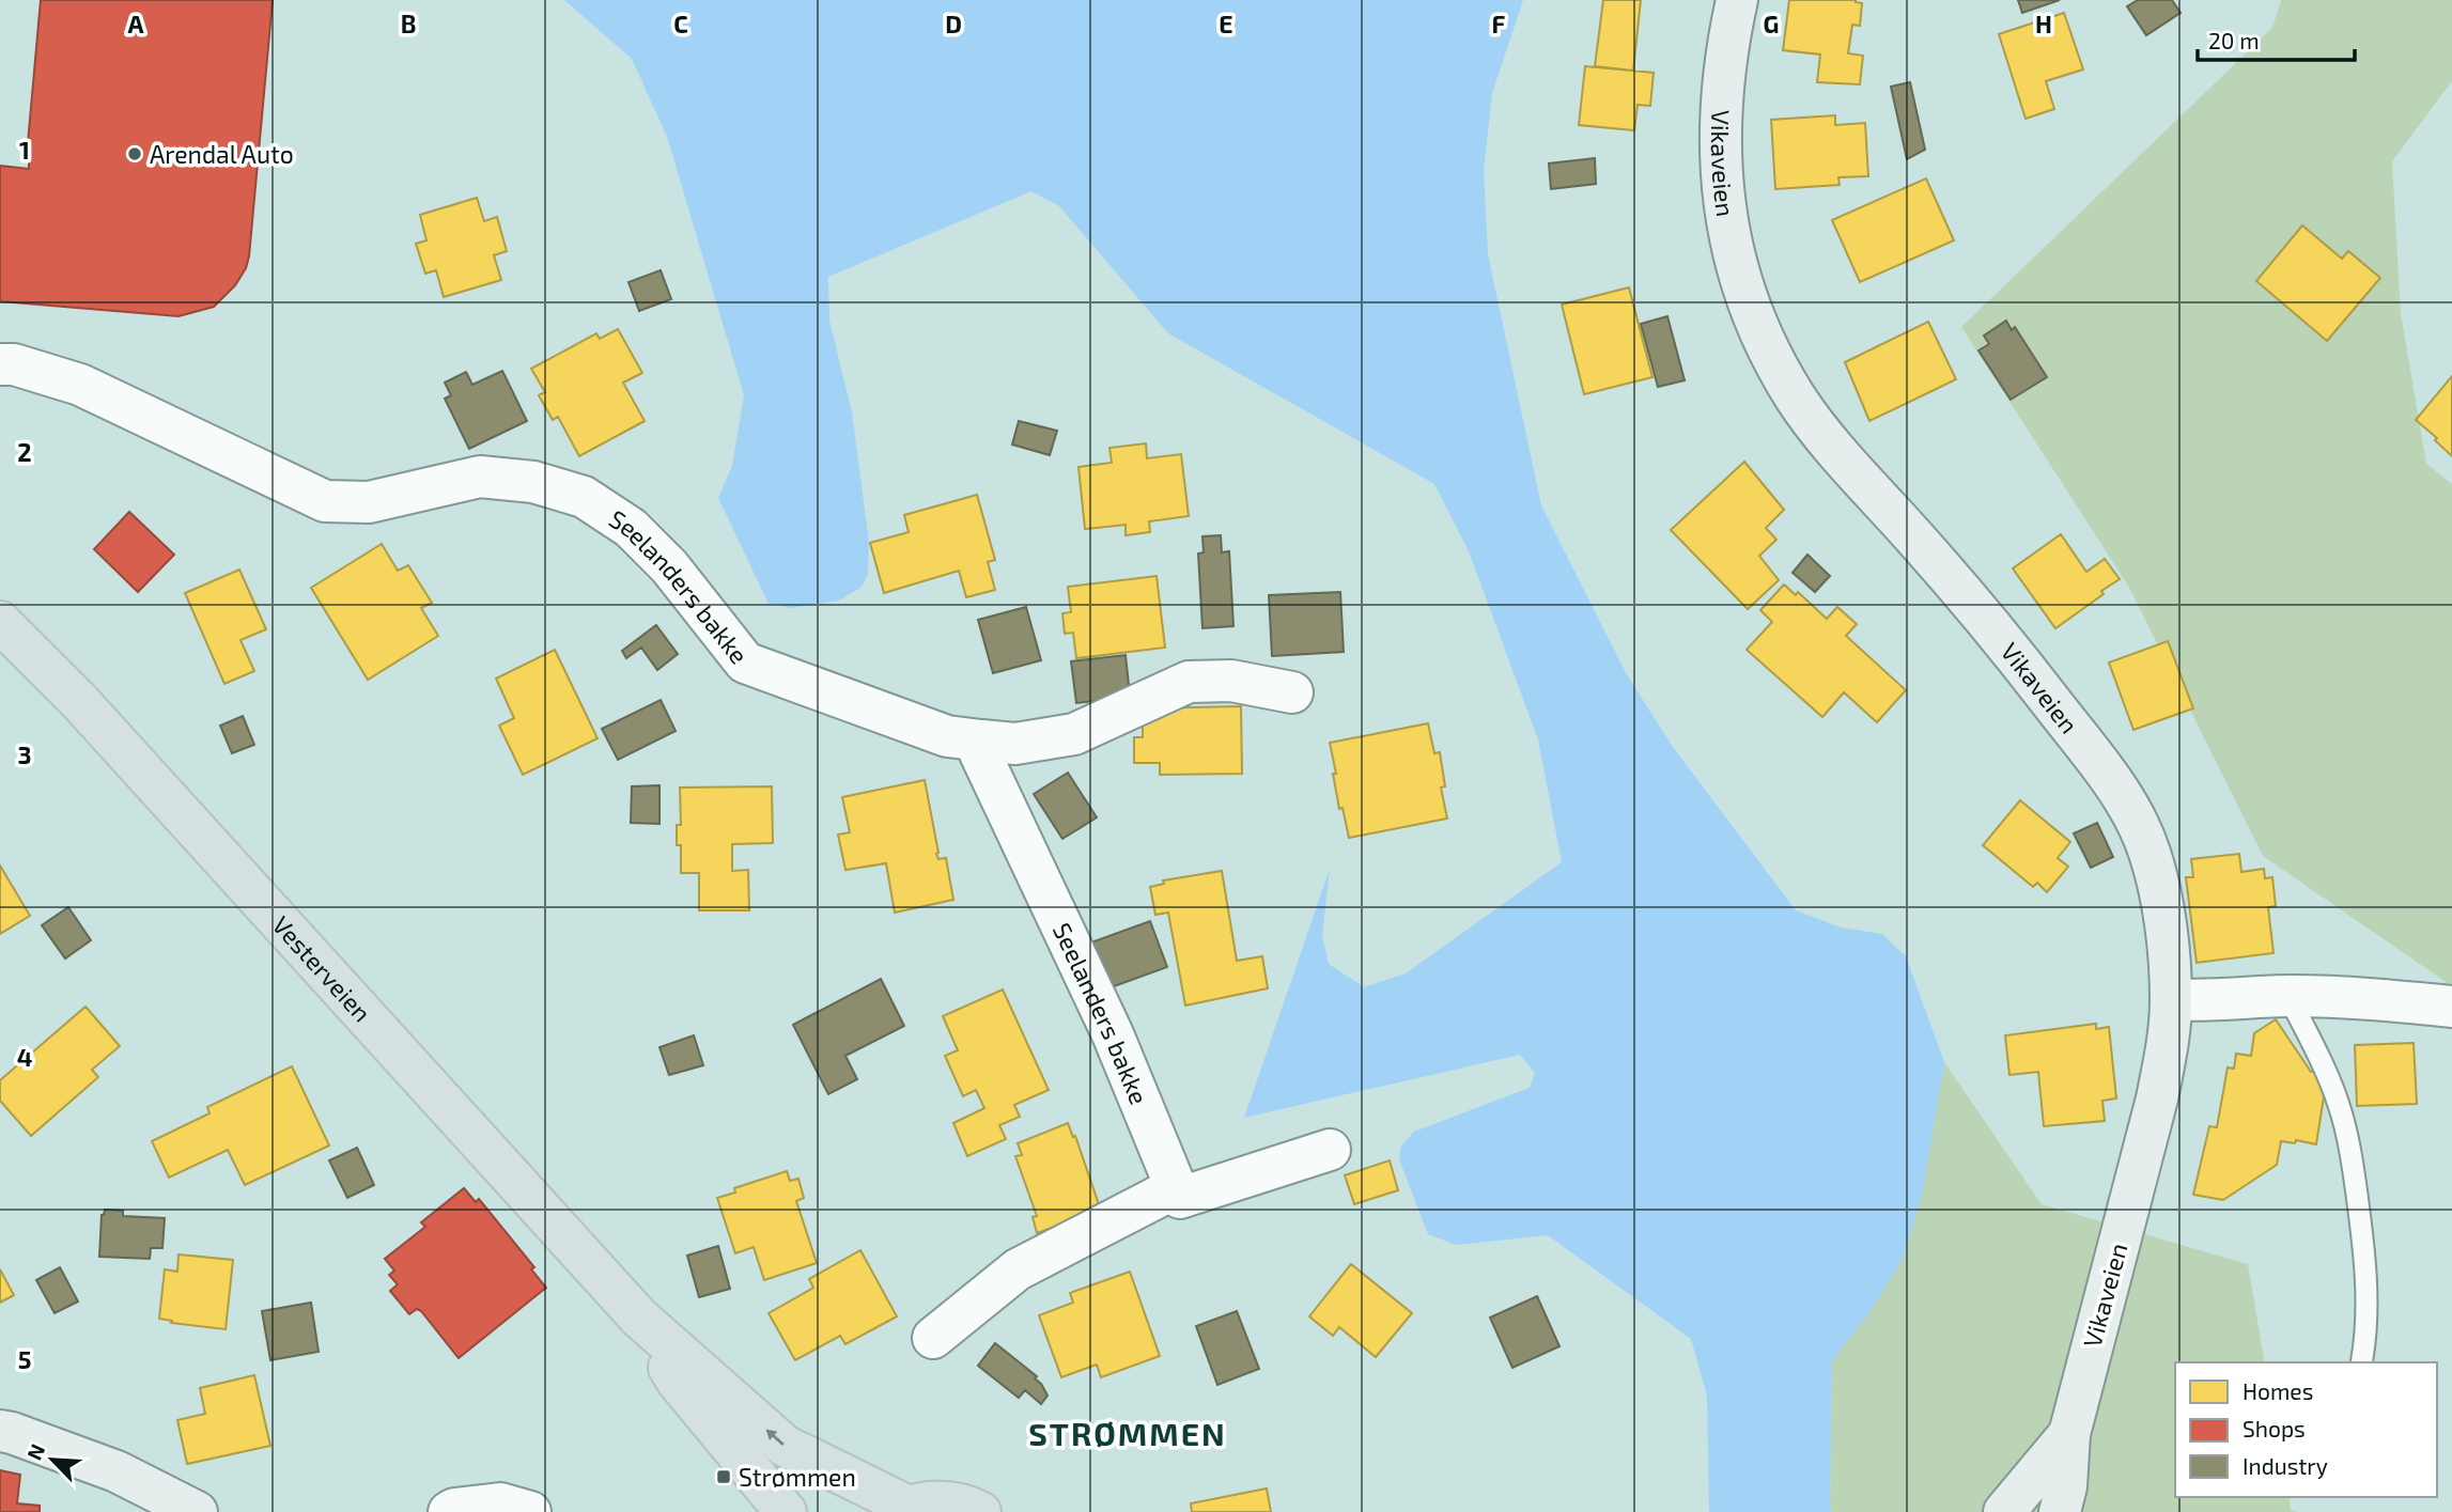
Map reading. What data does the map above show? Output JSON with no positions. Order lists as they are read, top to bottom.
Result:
{
  "streets": {
    "main road": ["Vikaveien", "Vesterveien"],
    "street": ["Seelanders bakke"]
  },
  "districts": ["STRØMMEN"],
  "places": {
    "other": ["Arendal Auto"],
    "transit": ["Strømmen"]
  },
  "legend": ["Homes", "Shops", "Industry"],
  "scale_bar": "20 m",
  "north": "top left",
  "grid": {
    "columns": [
      "A",
      "B",
      "C",
      "D",
      "E",
      "F",
      "G",
      "H"
    ],
    "rows": [
      "1",
      "2",
      "3",
      "4",
      "5"
    ]
  }
}
